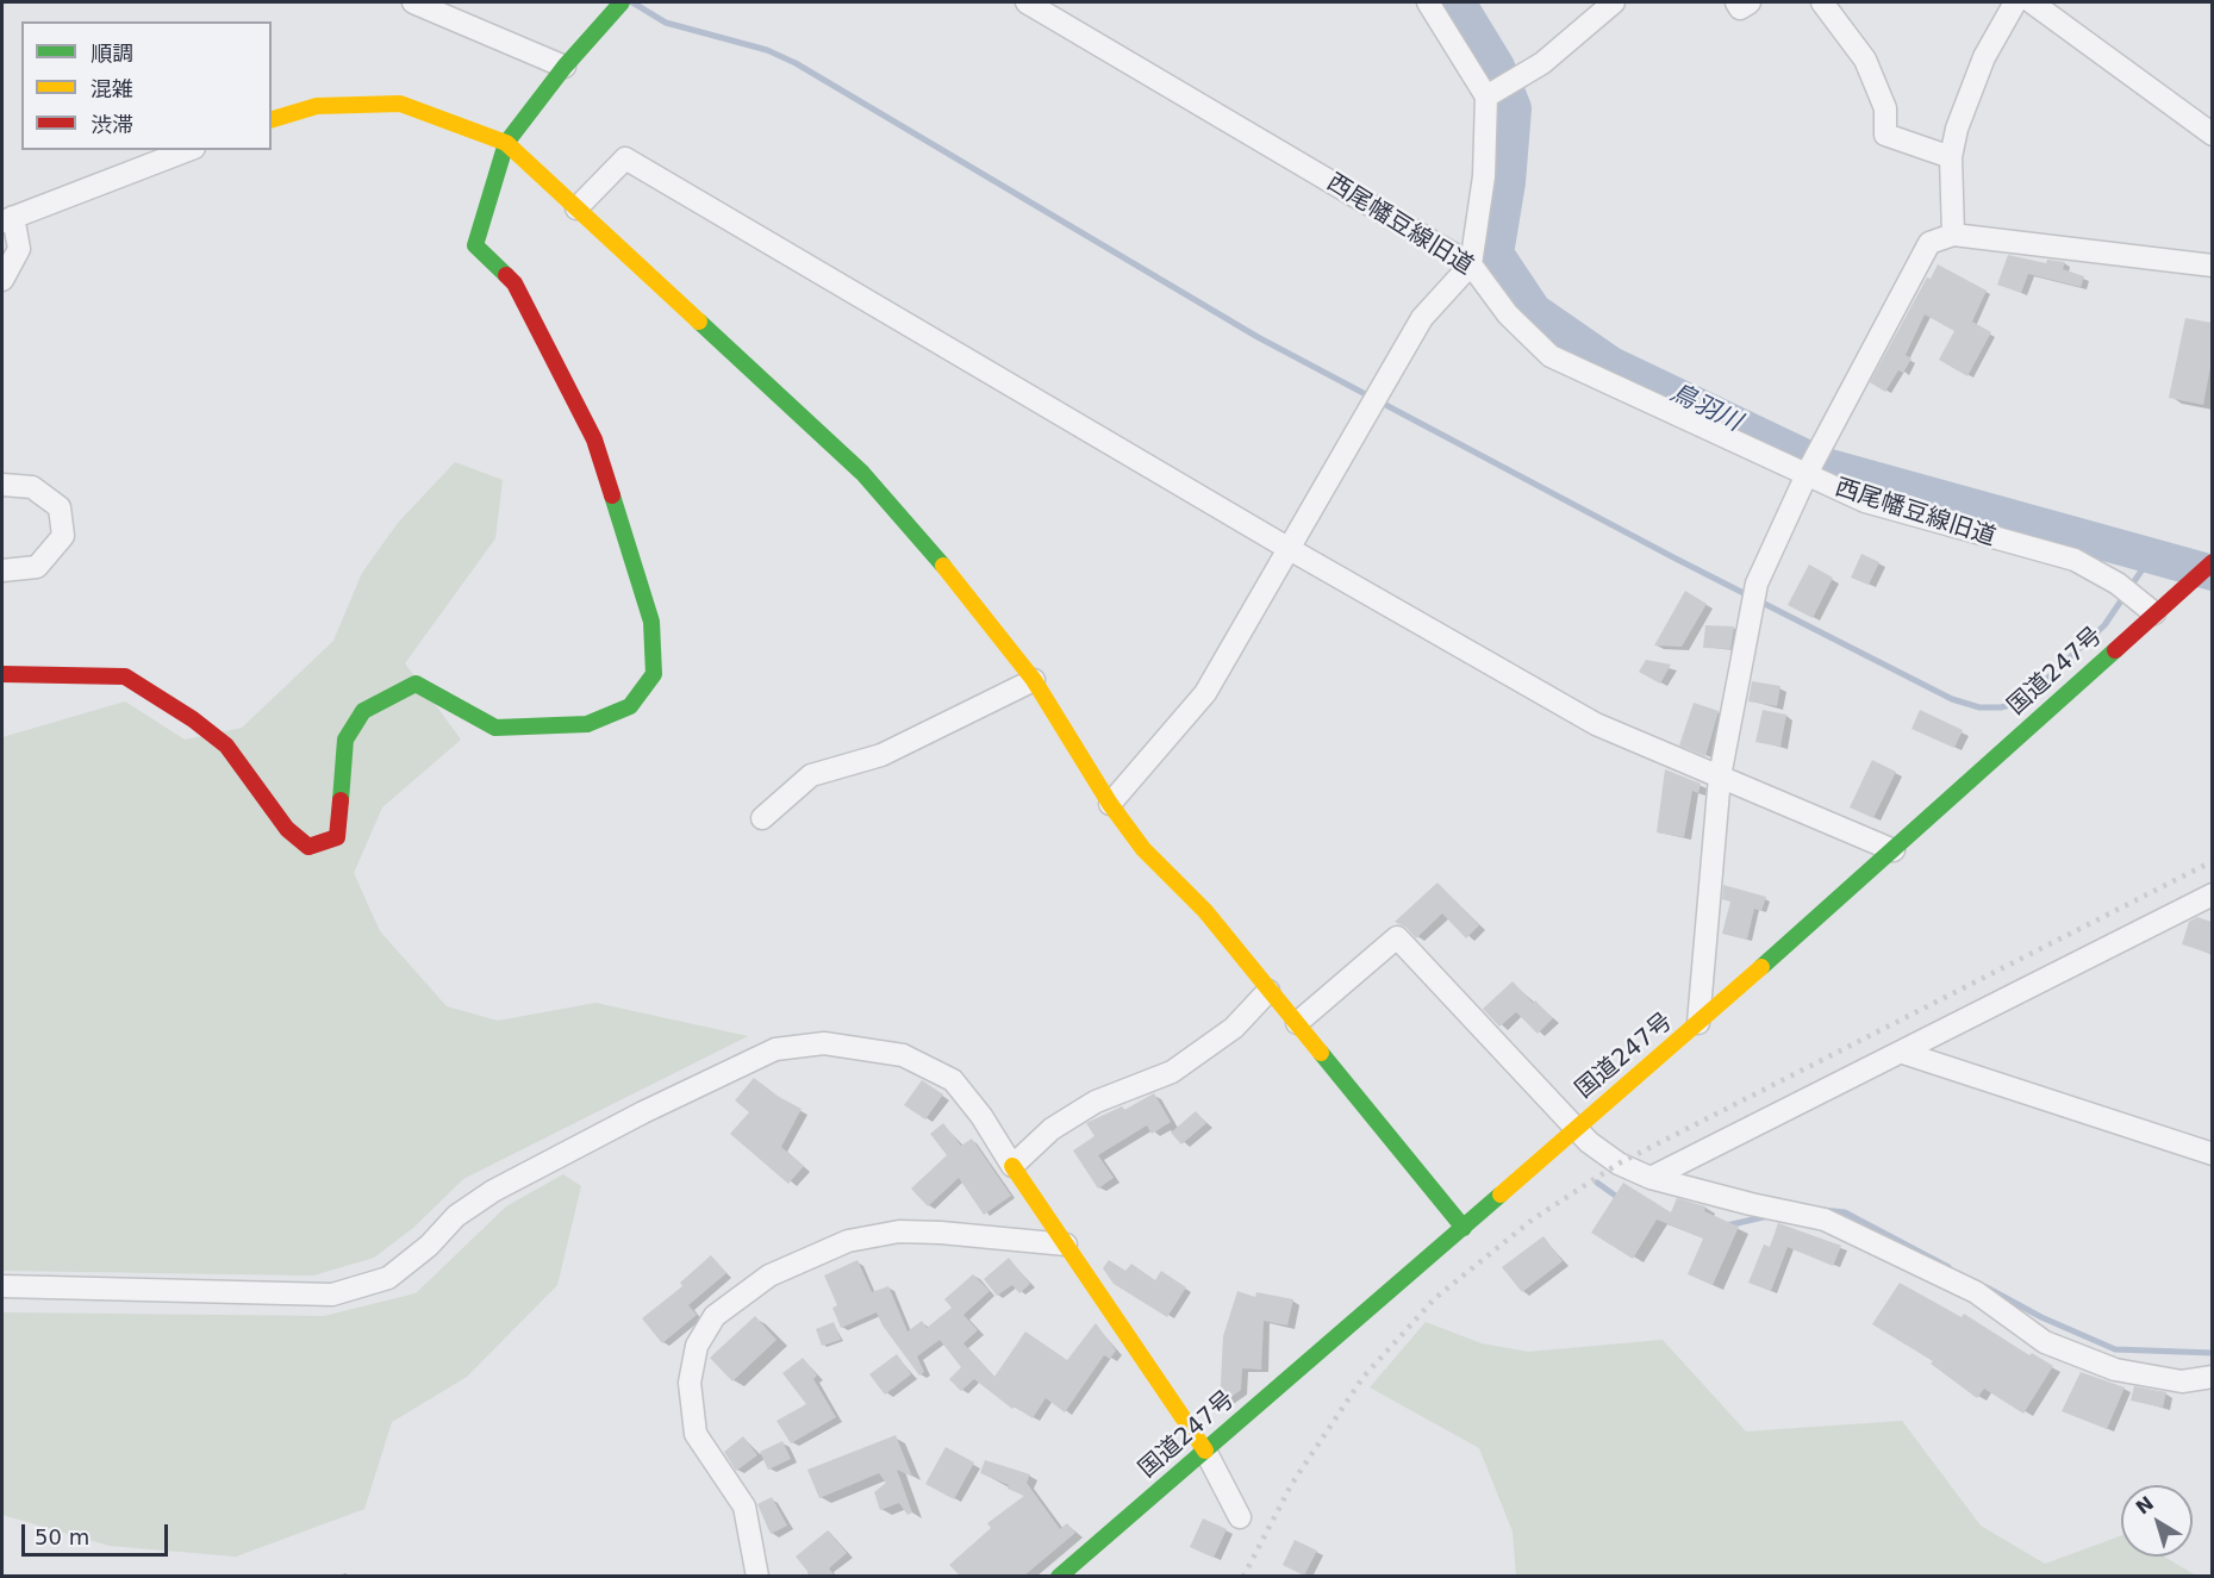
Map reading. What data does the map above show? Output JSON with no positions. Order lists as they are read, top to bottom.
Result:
{
  "streets": {
    "main road": ["国道247号"],
    "street": ["西尾幡豆線旧道"]
  },
  "crossings": [
    ["西尾幡豆線旧道", "国道247号"]
  ],
  "water": ["鳥羽川"],
  "legend": ["順調", "混雑", "渋滞"],
  "scale_bar": "50 m",
  "north": "top left"
}
